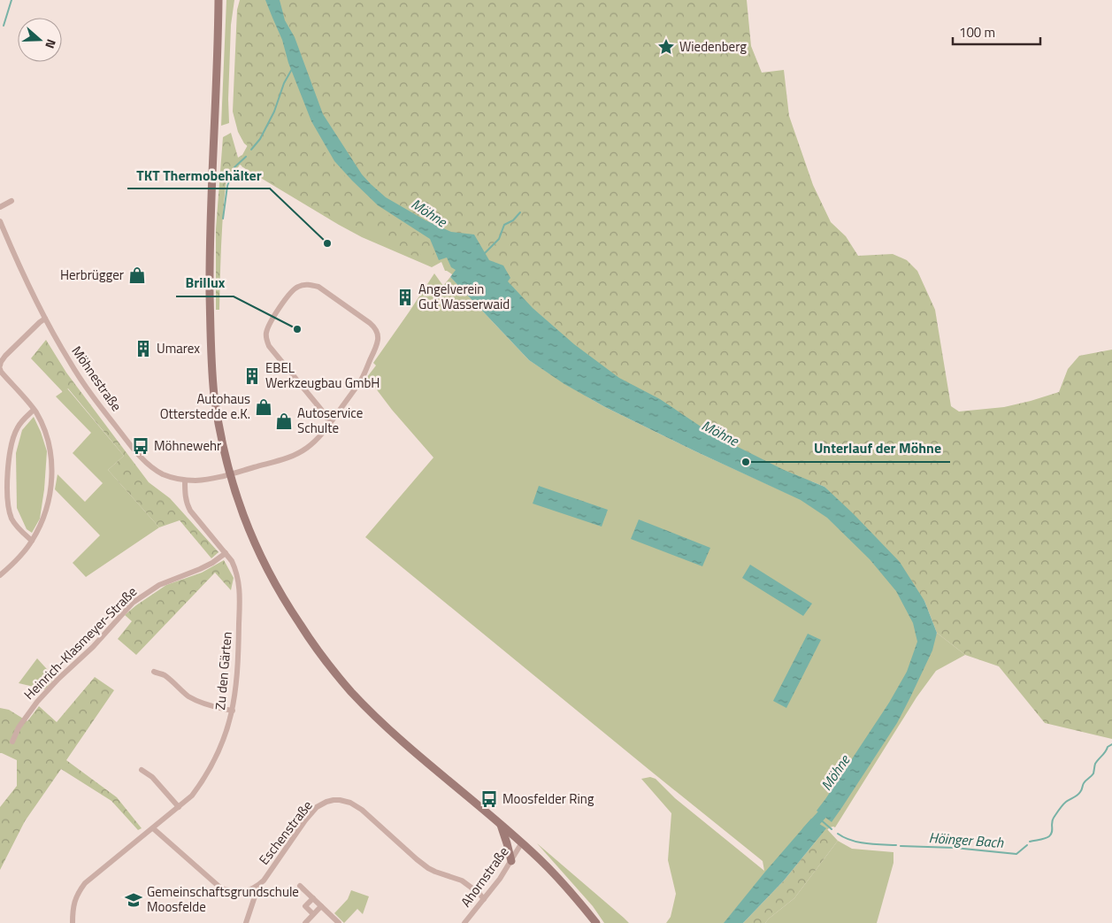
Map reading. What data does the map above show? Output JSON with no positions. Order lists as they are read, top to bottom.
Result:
{
  "streets": {
    "street": [
      "Möhnestraße",
      "Heinrich-Klasmeyer-Straße",
      "Zu den Gärten",
      "Eschenstraße",
      "Ahornstraße"
    ]
  },
  "crossings": [
    ["Möhnestraße", "Zu den Gärten"],
    ["Heinrich-Klasmeyer-Straße", "Zu den Gärten"],
    ["Eschenstraße", "Ahornstraße"]
  ],
  "water": ["Möhne", "Höinger Bach"],
  "places": {
    "place": ["Wiedenberg"],
    "other": ["TKT Thermobehälter", "Brillux", "Unterlauf der Möhne"],
    "shop": ["Herbrügger", "Autohaus Otterstedde e.K.", "Autoservice Schulte"],
    "building": ["Angelverein Gut Wasserwaid", "Umarex", "EBEL Werkzeugbau GmbH"],
    "bus stop": ["Möhnewehr", "Moosfelder Ring"],
    "school or university": ["Gemeinschaftsgrundschule Moosfelde"]
  },
  "scale_bar": "100 m",
  "north": "right"
}
